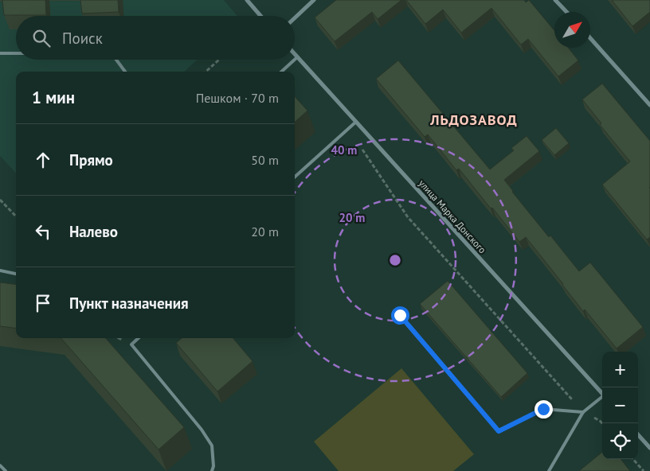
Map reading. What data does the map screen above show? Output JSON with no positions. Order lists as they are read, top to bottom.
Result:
{
  "streets": {
    "street": ["улица Марка Донского"]
  },
  "districts": ["ЛЬДОЗАВОД"],
  "north": "top right",
  "page": {
    "search": "Поиск",
    "heading": ["1 мин", "Пешком · 70 m"],
    "list": [
      ["Прямо", "50 m"],
      ["Налево", "20 m"],
      "Пункт назначения"
    ],
    "map_buttons": ["+", "−"]
  },
  "rings": ["40 m", "20 m"]
}
